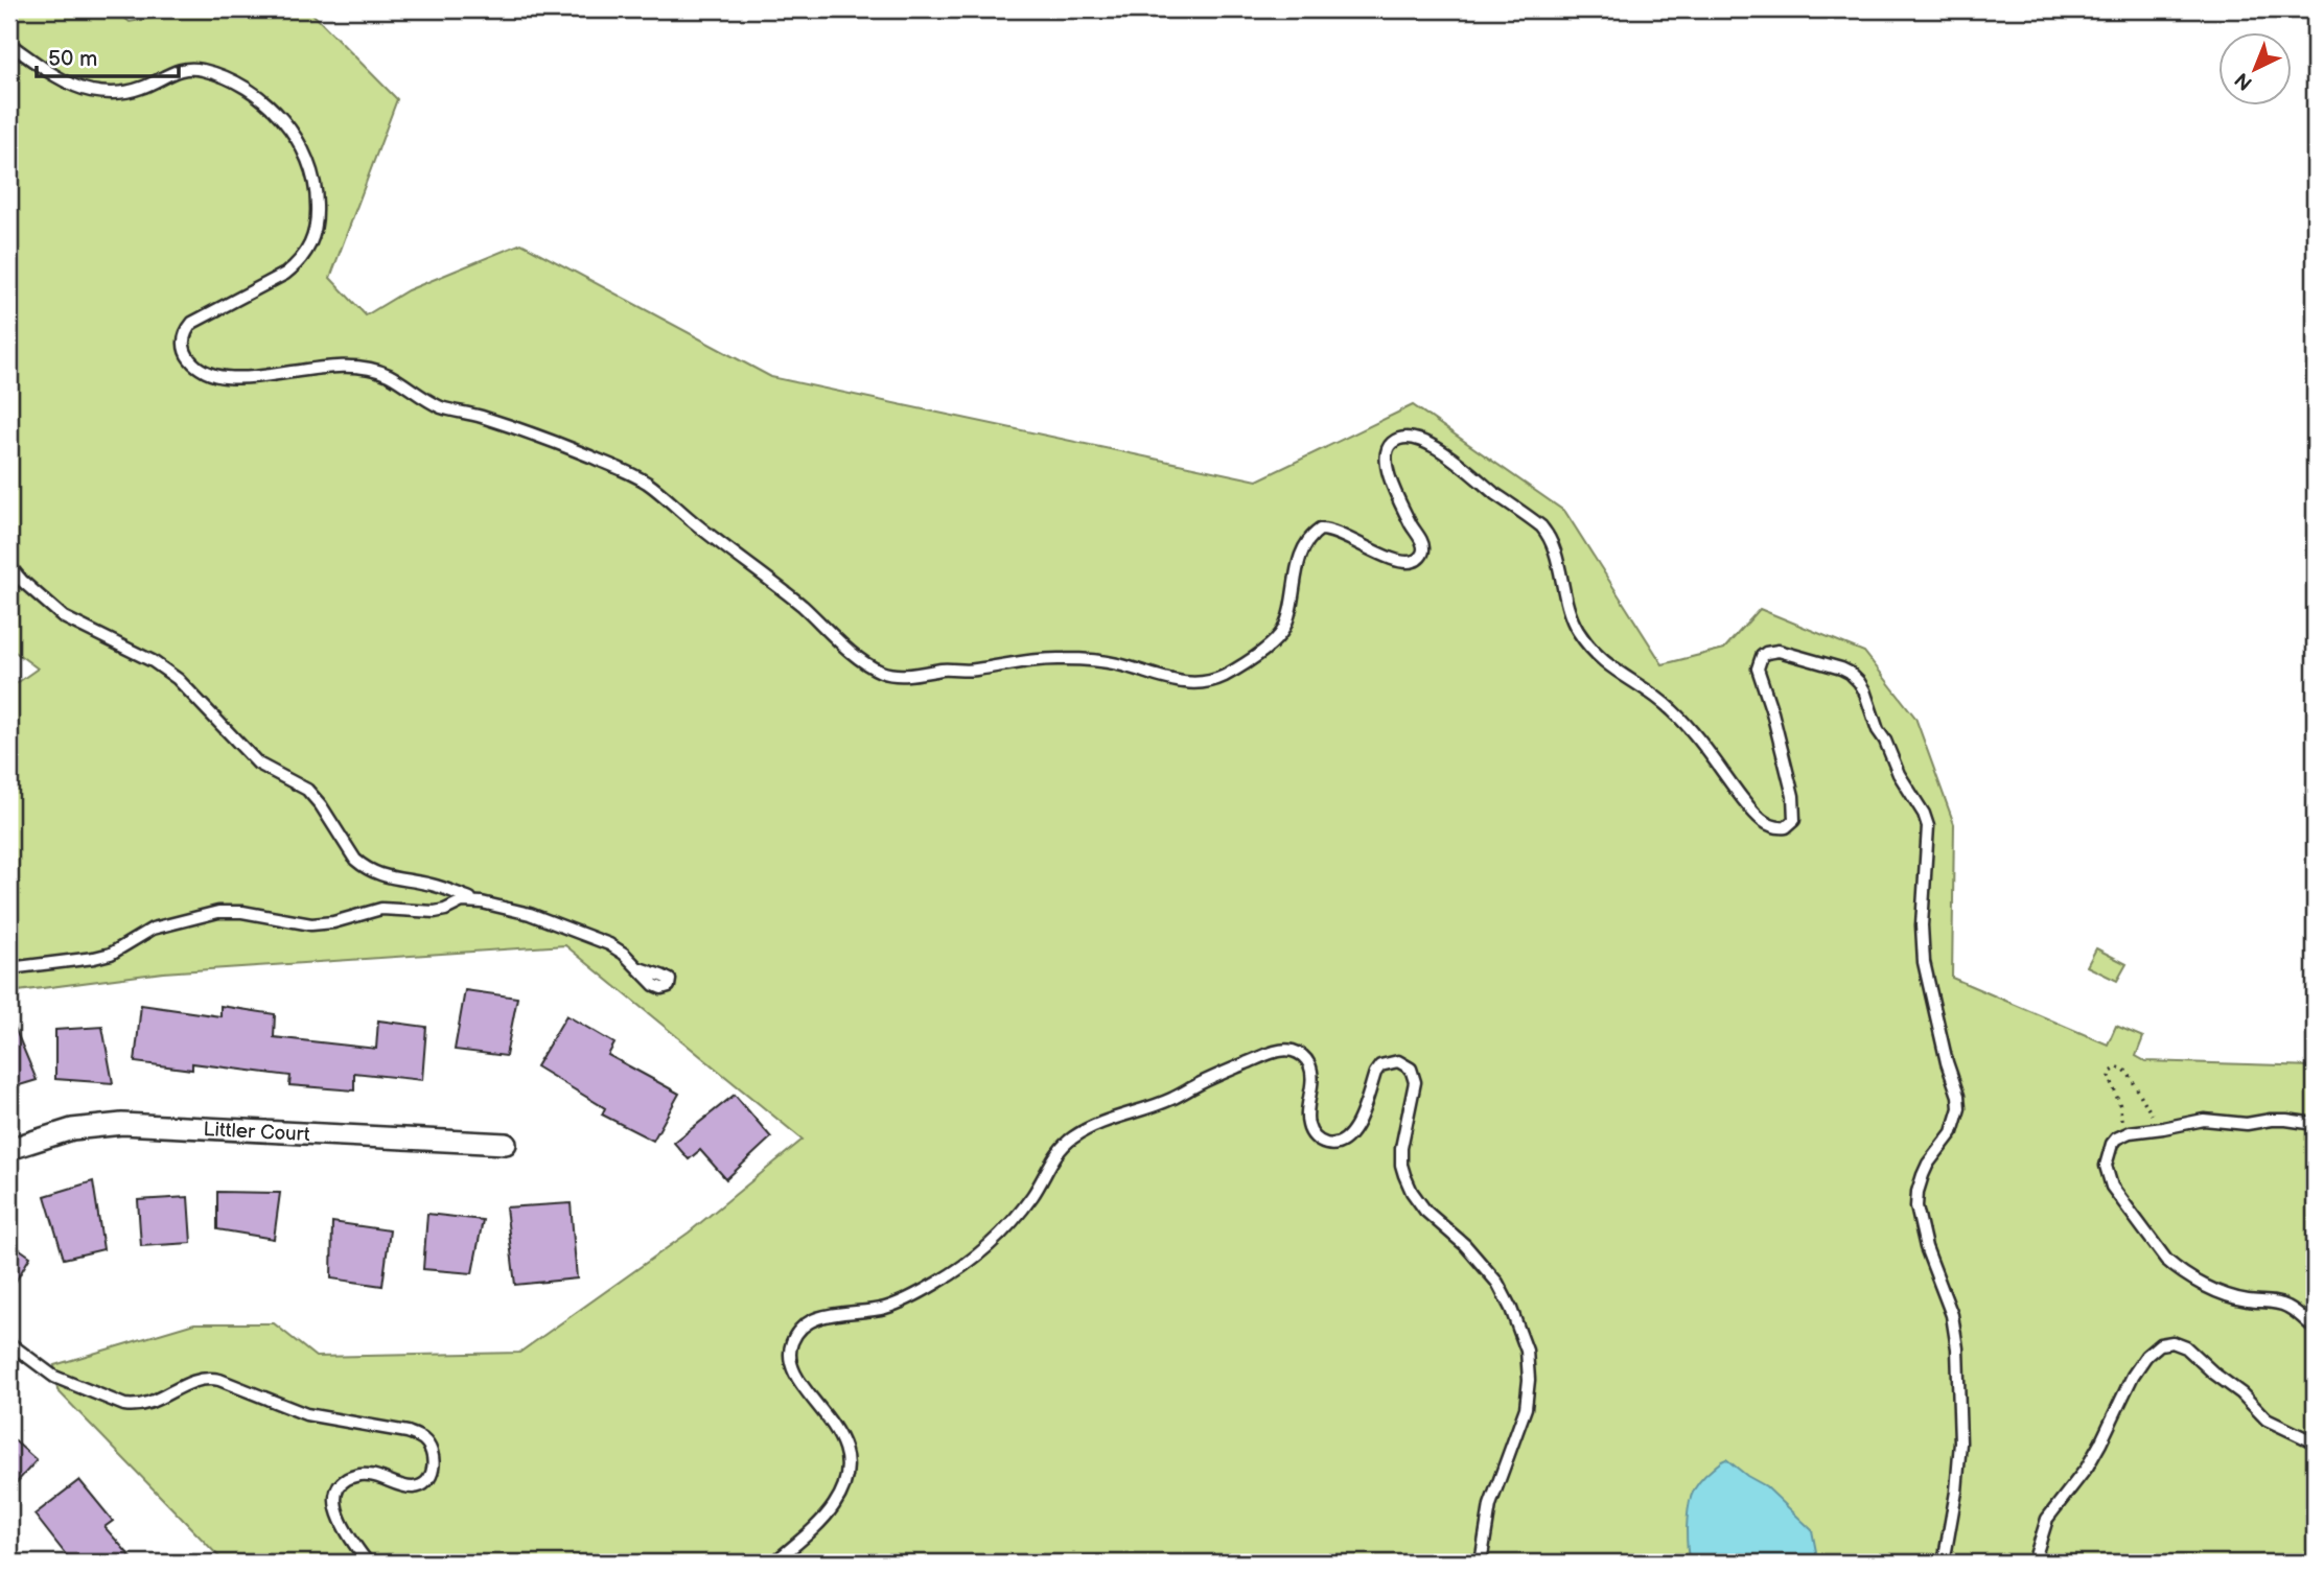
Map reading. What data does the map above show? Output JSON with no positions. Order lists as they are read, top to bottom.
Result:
{
  "streets": {
    "street": ["Littler Court"]
  },
  "scale_bar": "50 m",
  "north": "bottom left"
}
